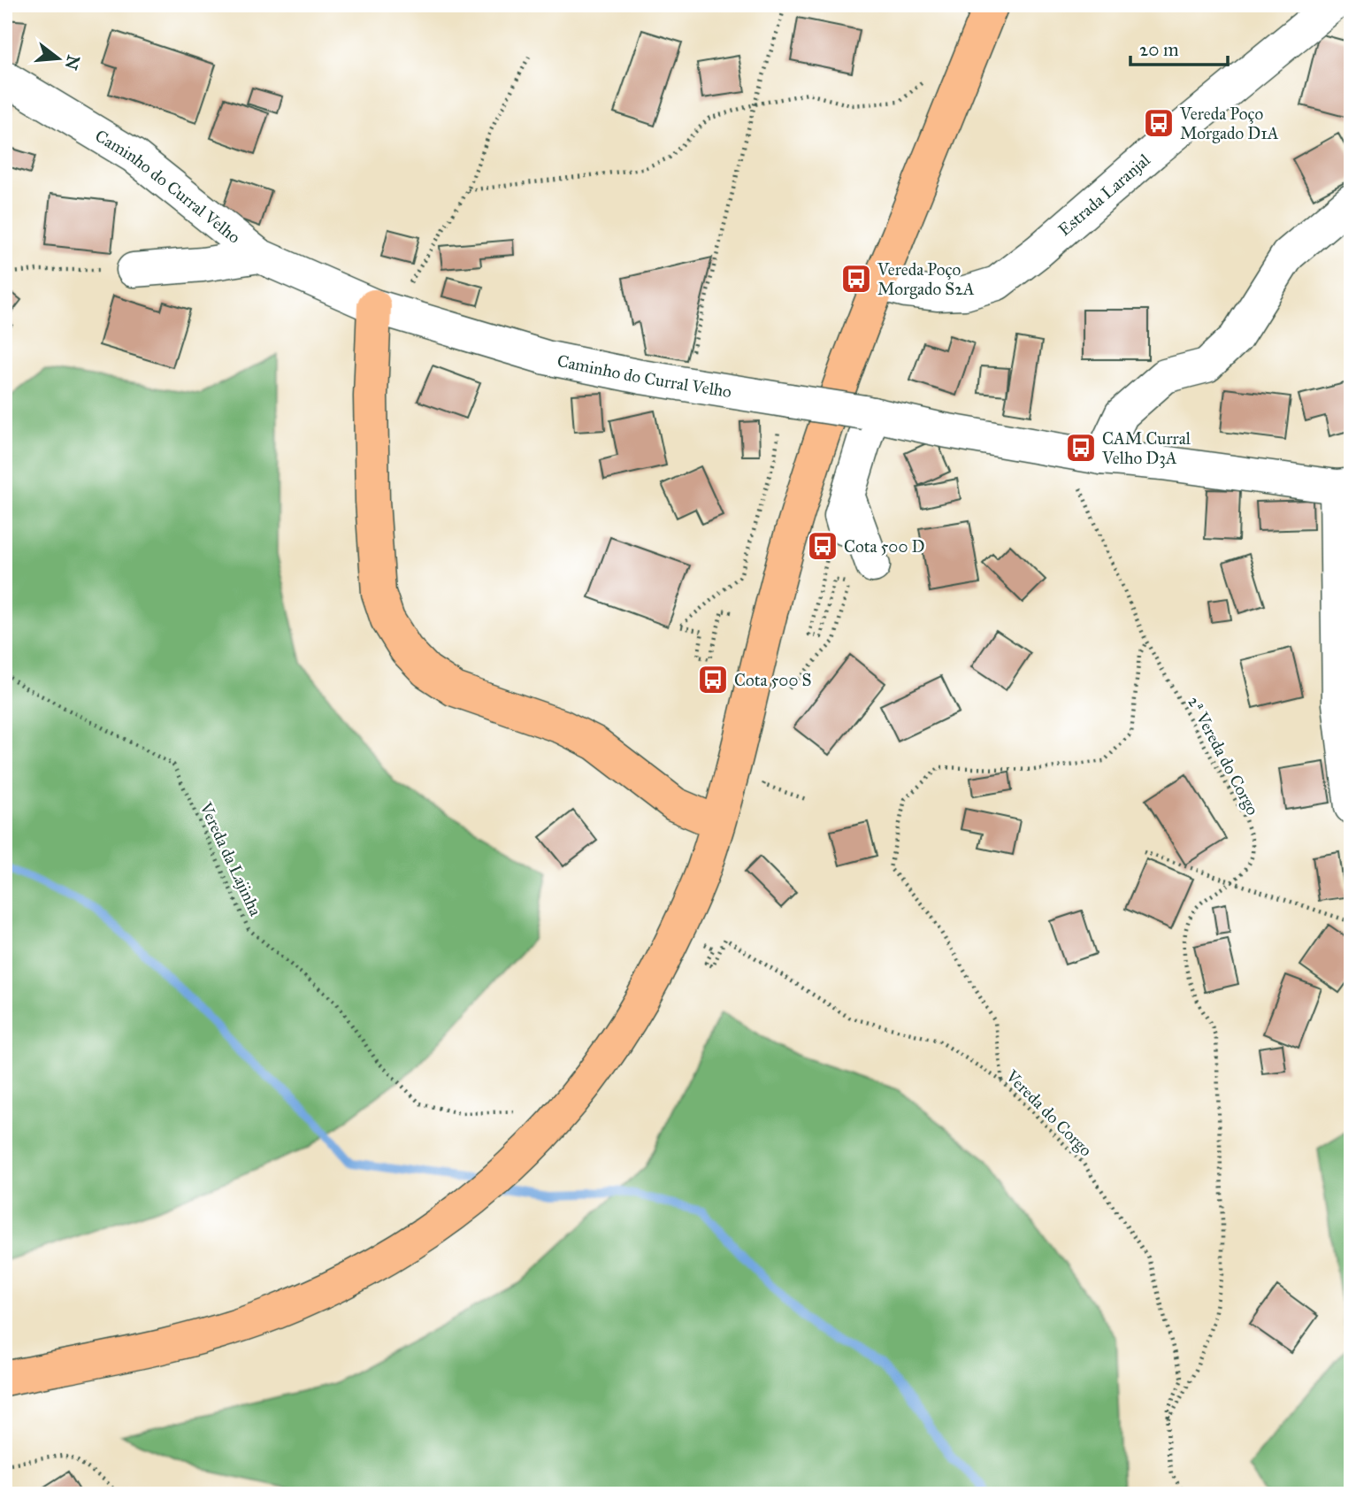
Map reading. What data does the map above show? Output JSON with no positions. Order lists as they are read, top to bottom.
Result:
{
  "streets": {
    "street": ["Caminho do Curral Velho", "Estrada Laranjal"],
    "path": ["2ª Vereda do Corgo", "Vereda da Lajinha", "Vereda do Corgo"]
  },
  "crossings": [
    ["Caminho do Curral Velho", "2ª Vereda do Corgo"],
    ["2ª Vereda do Corgo", "Vereda do Corgo"]
  ],
  "places": {
    "bus stop": [
      "Vereda Poço Morgado D1A",
      "Vereda Poço Morgado S2A",
      "CAM Curral Velho D3A",
      "Cota 500 D",
      "Cota 500 S"
    ]
  },
  "scale_bar": "20 m",
  "north": "right"
}
